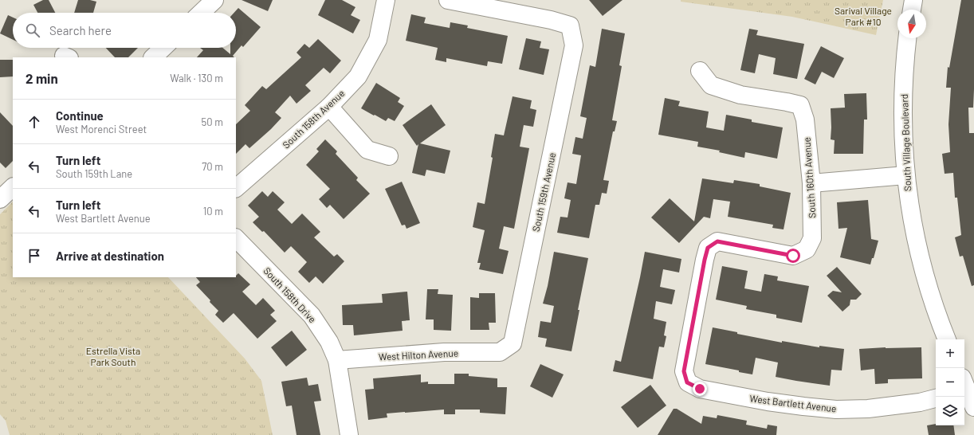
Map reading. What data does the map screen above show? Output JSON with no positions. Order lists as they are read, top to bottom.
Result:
{
  "streets": {
    "street": [
      "South 158th Avenue",
      "South Village Boulevard",
      "South 160th Avenue",
      "South 159th Avenue",
      "South 158th Drive",
      "West Hilton Avenue",
      "West Bartlett Avenue"
    ]
  },
  "crossings": [
    ["South 160th Avenue", "West Bartlett Avenue"],
    ["South 159th Avenue", "West Hilton Avenue"],
    ["South 158th Drive", "West Hilton Avenue"]
  ],
  "parks": ["Sarival Village Park #10", "Estrella Vista Park South"],
  "north": "bottom",
  "page": {
    "search": "Search here",
    "heading": ["2 min", "Walk · 130 m"],
    "list": [
      ["Continue", "West Morenci Street", "50 m"],
      ["Turn left", "South 159th Lane", "70 m"],
      ["Turn left", "West Bartlett Avenue", "10 m"],
      "Arrive at destination"
    ],
    "map_buttons": ["+", "−"]
  }
}
